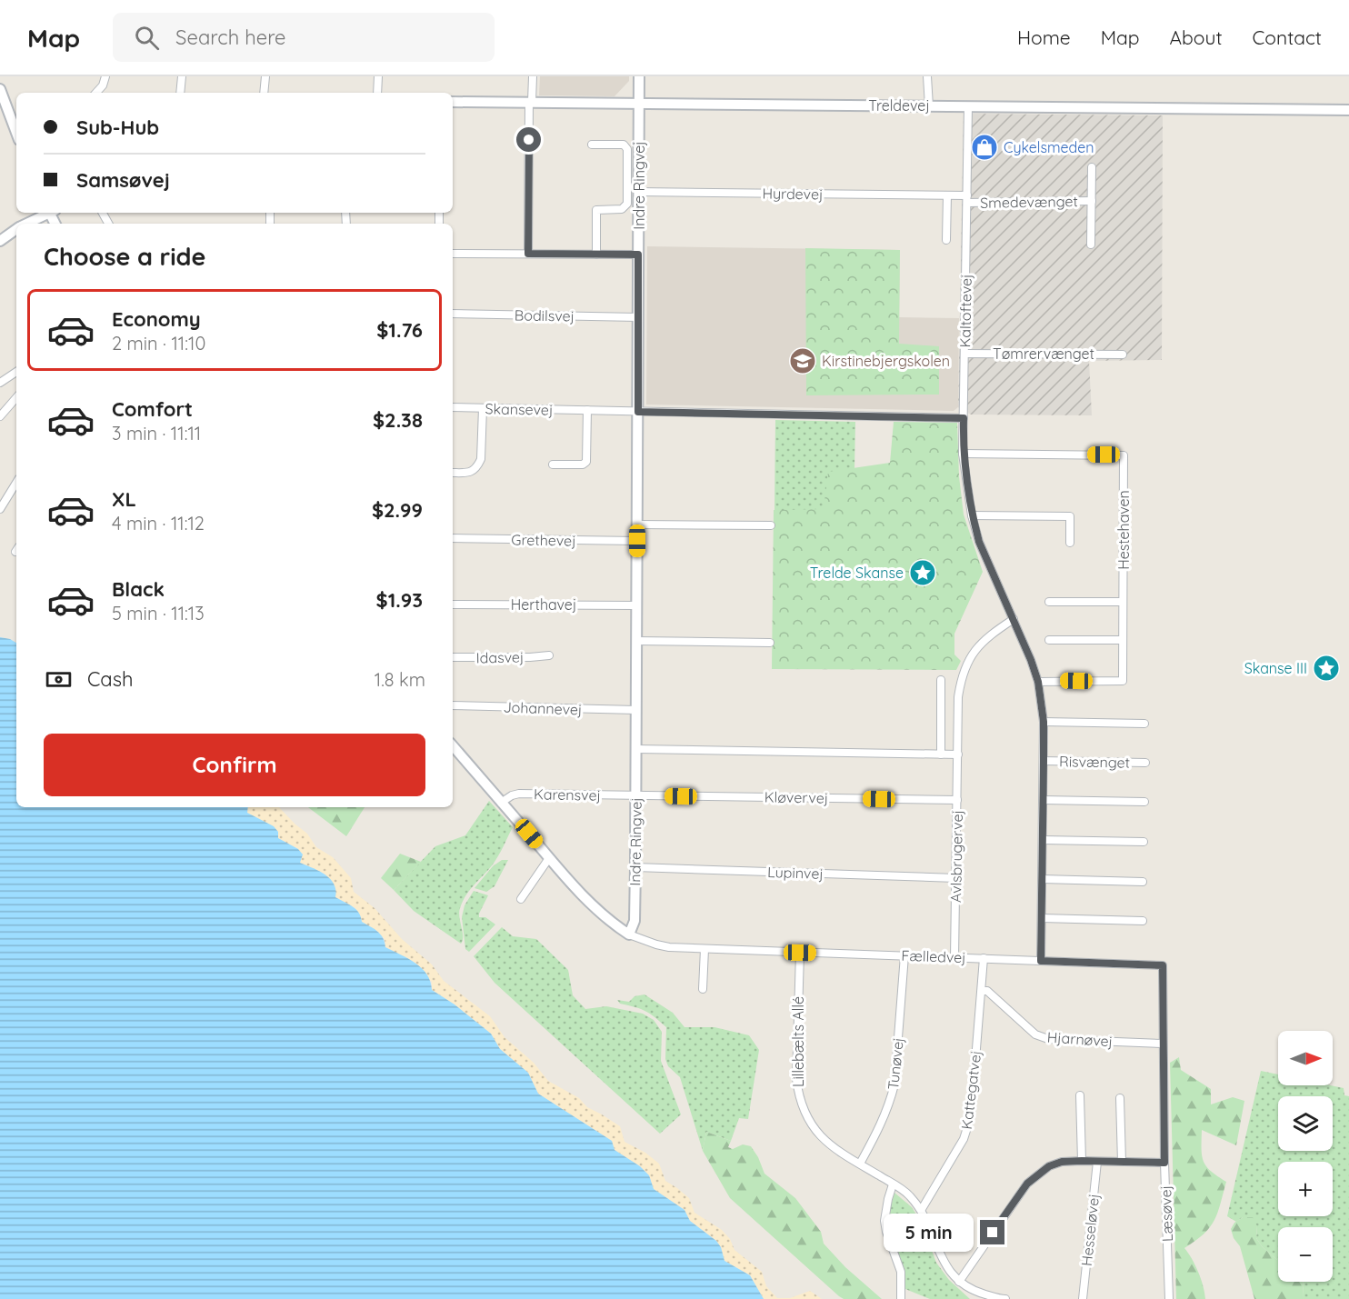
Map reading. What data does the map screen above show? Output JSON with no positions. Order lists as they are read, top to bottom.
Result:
{
  "streets": {
    "street": [
      "Treldevej",
      "Indre Ringvej",
      "Hyrdevej",
      "Smedevænget",
      "Kaltoftevej",
      "Bodilsvej",
      "Tømrervænget",
      "Skansevej",
      "Hestehaven",
      "Grethevej",
      "Herthavej",
      "Idasvej",
      "Johannevej",
      "Risvænget",
      "Karensvej",
      "Kløvervej",
      "Avlsbrugervej",
      "Lupinvej",
      "Fælledvej",
      "Hjarnøvej",
      "Lillebælts Allé",
      "Tunøvej",
      "Kattegatvej",
      "Læsøvej",
      "Hesseløvej"
    ]
  },
  "crossings": [
    ["Treldevej", "Indre Ringvej"],
    ["Treldevej", "Kaltoftevej"],
    ["Indre Ringvej", "Hyrdevej"],
    ["Indre Ringvej", "Bodilsvej"],
    ["Indre Ringvej", "Skansevej"],
    ["Indre Ringvej", "Grethevej"],
    ["Indre Ringvej", "Herthavej"],
    ["Indre Ringvej", "Johannevej"],
    ["Indre Ringvej", "Karensvej"],
    ["Indre Ringvej", "Kløvervej"],
    ["Indre Ringvej", "Lupinvej"],
    ["Indre Ringvej", "Fælledvej"],
    ["Hyrdevej", "Smedevænget"],
    ["Hyrdevej", "Kaltoftevej"],
    ["Smedevænget", "Kaltoftevej"],
    ["Kaltoftevej", "Tømrervænget"],
    ["Kaltoftevej", "Skansevej"],
    ["Kaltoftevej", "Hestehaven"],
    ["Kaltoftevej", "Risvænget"],
    ["Kaltoftevej", "Avlsbrugervej"],
    ["Kaltoftevej", "Fælledvej"],
    ["Karensvej", "Kløvervej"],
    ["Karensvej", "Fælledvej"],
    ["Kløvervej", "Avlsbrugervej"],
    ["Avlsbrugervej", "Lupinvej"],
    ["Avlsbrugervej", "Fælledvej"],
    ["Fælledvej", "Lillebælts Allé"],
    ["Fælledvej", "Tunøvej"],
    ["Fælledvej", "Kattegatvej"],
    ["Fælledvej", "Læsøvej"],
    ["Hjarnøvej", "Kattegatvej"],
    ["Hjarnøvej", "Læsøvej"],
    ["Lillebælts Allé", "Tunøvej"],
    ["Lillebælts Allé", "Kattegatvej"]
  ],
  "places": {
    "shop": ["Cykelsmeden"],
    "school or university": ["Kirstinebjergskolen"],
    "place": ["Trelde Skanse", "Skanse III"]
  },
  "north": "right",
  "page": {
    "header": "Map",
    "search": "Search here",
    "nav": [
      "Home",
      "Map",
      "About",
      "Contact"
    ],
    "banner": ["Sub-Hub", "Samsøvej"],
    "heading": "Choose a ride",
    "list": [
      {
        "name": "Economy",
        "note": "2 min · 11:10",
        "value": "$1.76"
      },
      {
        "name": "Comfort",
        "note": "3 min · 11:11",
        "value": "$2.38"
      },
      {
        "name": "XL",
        "note": "4 min · 11:12",
        "value": "$2.99"
      },
      {
        "name": "Black",
        "note": "5 min · 11:13",
        "value": "$1.93"
      }
    ],
    "pay": ["Cash", "1.8 km"],
    "buttons": "Confirm",
    "map_buttons": ["+", "−"],
    "bubble": "5 min"
  }
}
